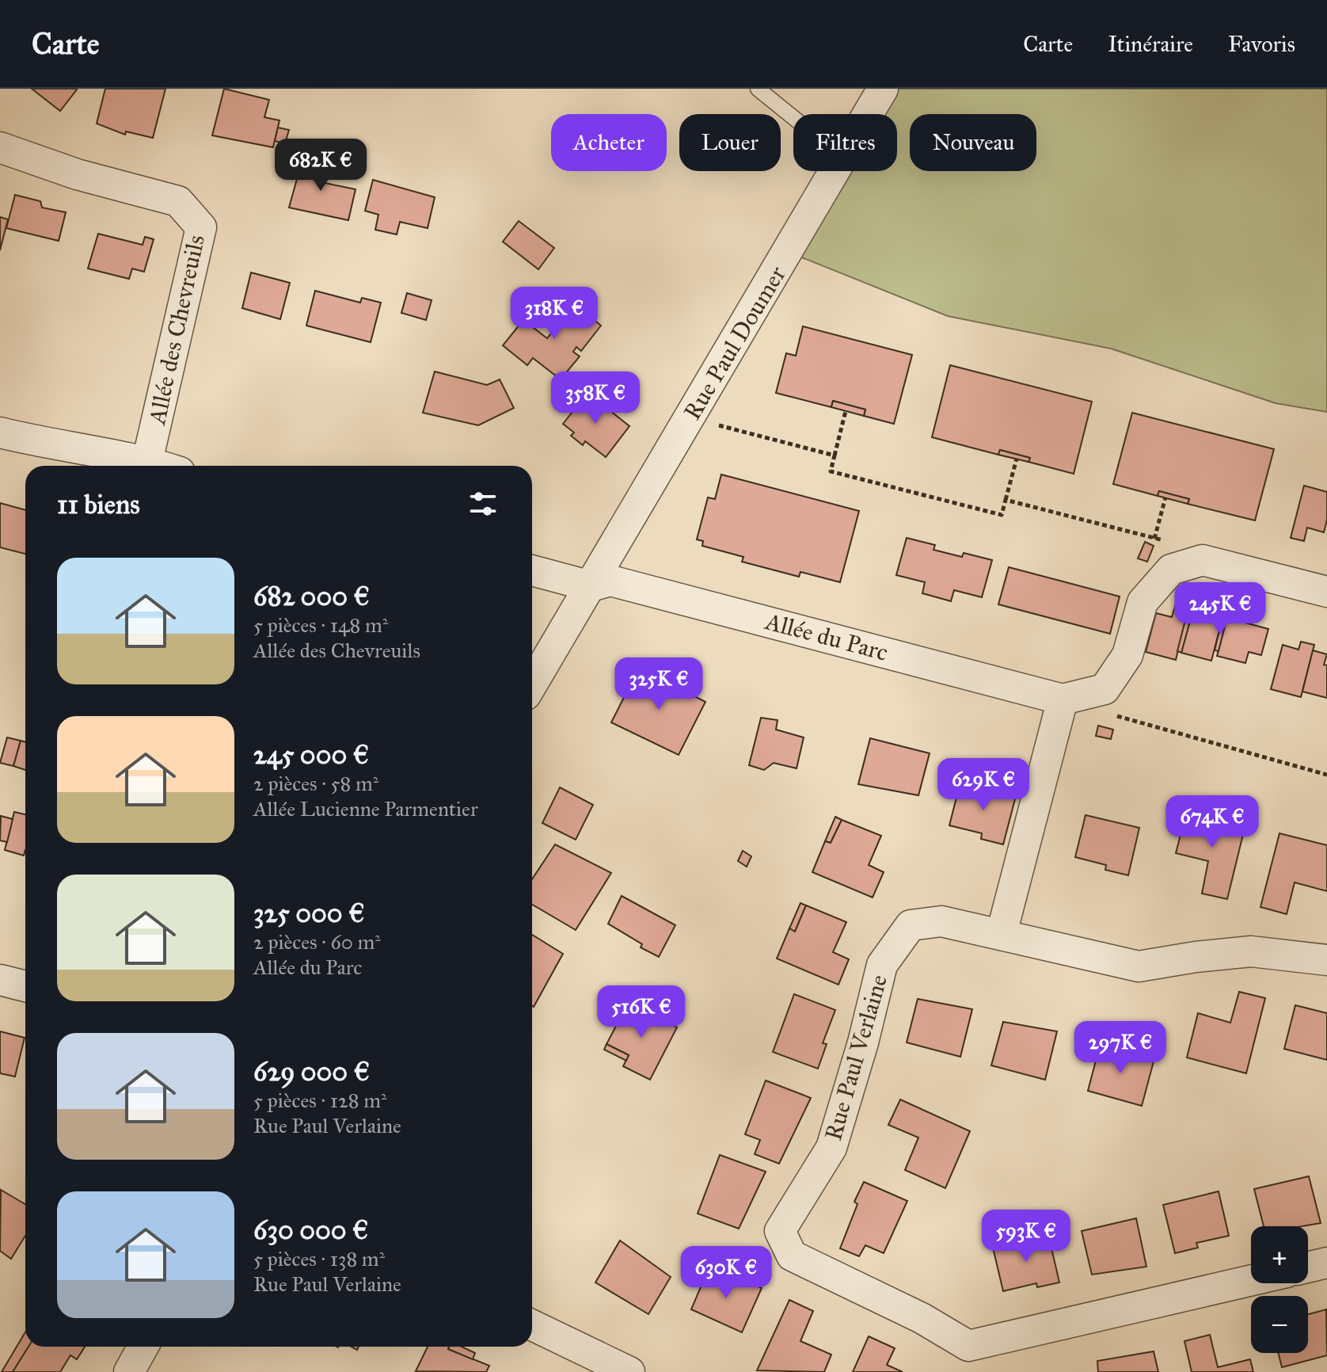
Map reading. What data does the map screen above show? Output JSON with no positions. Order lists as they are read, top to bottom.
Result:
{
  "streets": {
    "street": [
      "Allée des Chevreuils",
      "Rue Paul Doumer",
      "Allée du Parc",
      "Rue Paul Verlaine"
    ]
  },
  "crossings": [
    ["Rue Paul Doumer", "Allée du Parc"]
  ],
  "page": {
    "header": "Carte",
    "nav": ["Carte", "Itinéraire", "Favoris"],
    "chip": [
      "Acheter",
      "Louer",
      "Filtres",
      "Nouveau"
    ],
    "price": [
      "682K €",
      "318K €",
      "358K €",
      "245K €",
      "325K €",
      "629K €",
      "674K €",
      "516K €",
      "297K €",
      "593K €",
      "630K €"
    ],
    "heading": "11 biens",
    "list": [
      {
        "name": "682 000 €",
        "note": "5 pièces · 148 m² · Allée des Chevreuils"
      },
      {
        "name": "245 000 €",
        "note": "2 pièces · 58 m² · Allée Lucienne Parmentier"
      },
      {
        "name": "325 000 €",
        "note": "2 pièces · 60 m² · Allée du Parc"
      },
      {
        "name": "629 000 €",
        "note": "5 pièces · 128 m² · Rue Paul Verlaine"
      },
      {
        "name": "630 000 €",
        "note": "5 pièces · 138 m² · Rue Paul Verlaine"
      }
    ],
    "map_buttons": ["+", "−"]
  }
}
